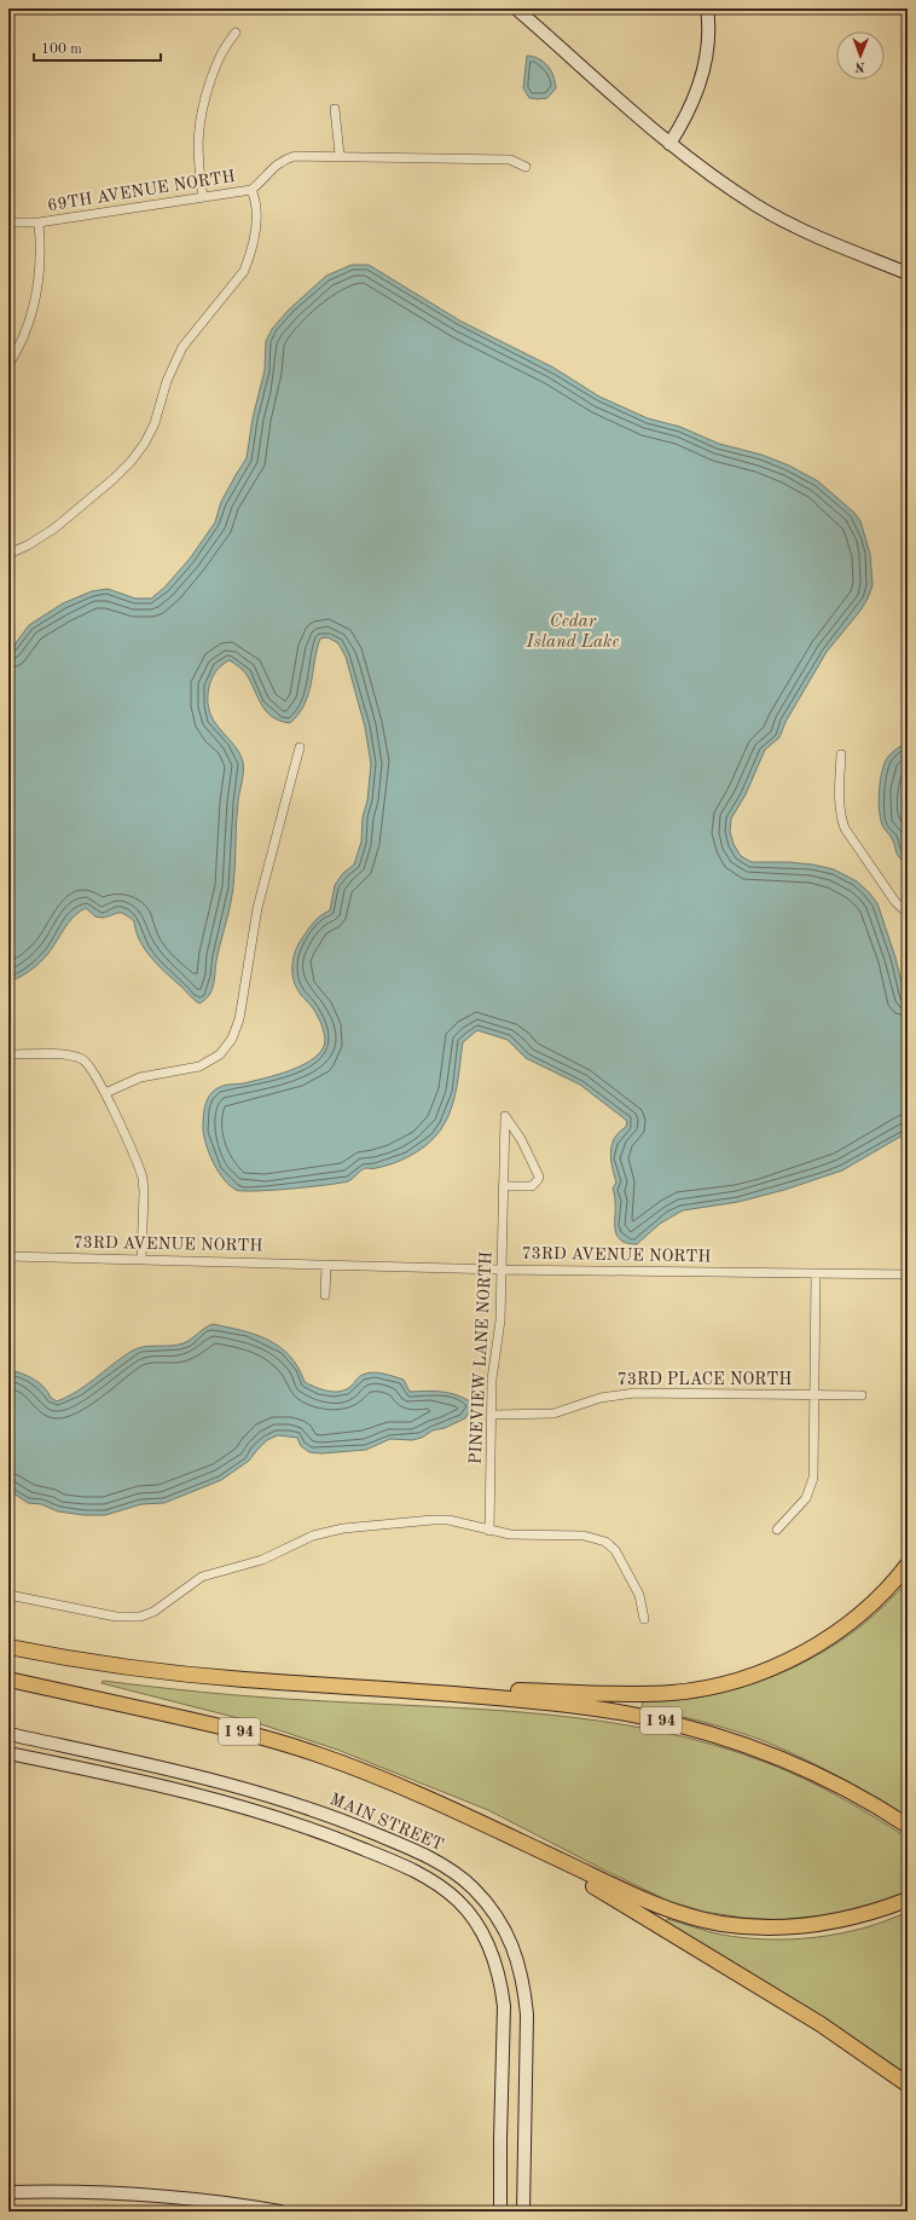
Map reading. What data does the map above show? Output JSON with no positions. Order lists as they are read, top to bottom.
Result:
{
  "streets": {
    "highway": ["I 94"],
    "street": [
      "69TH AVENUE NORTH",
      "73RD AVENUE NORTH",
      "PINEVIEW LANE NORTH",
      "73RD PLACE NORTH",
      "MAIN STREET"
    ]
  },
  "crossings": [
    ["73RD AVENUE NORTH", "PINEVIEW LANE NORTH"],
    ["PINEVIEW LANE NORTH", "73RD PLACE NORTH"]
  ],
  "water": ["Cedar Island Lake"],
  "scale_bar": "100 m",
  "north": "bottom"
}
